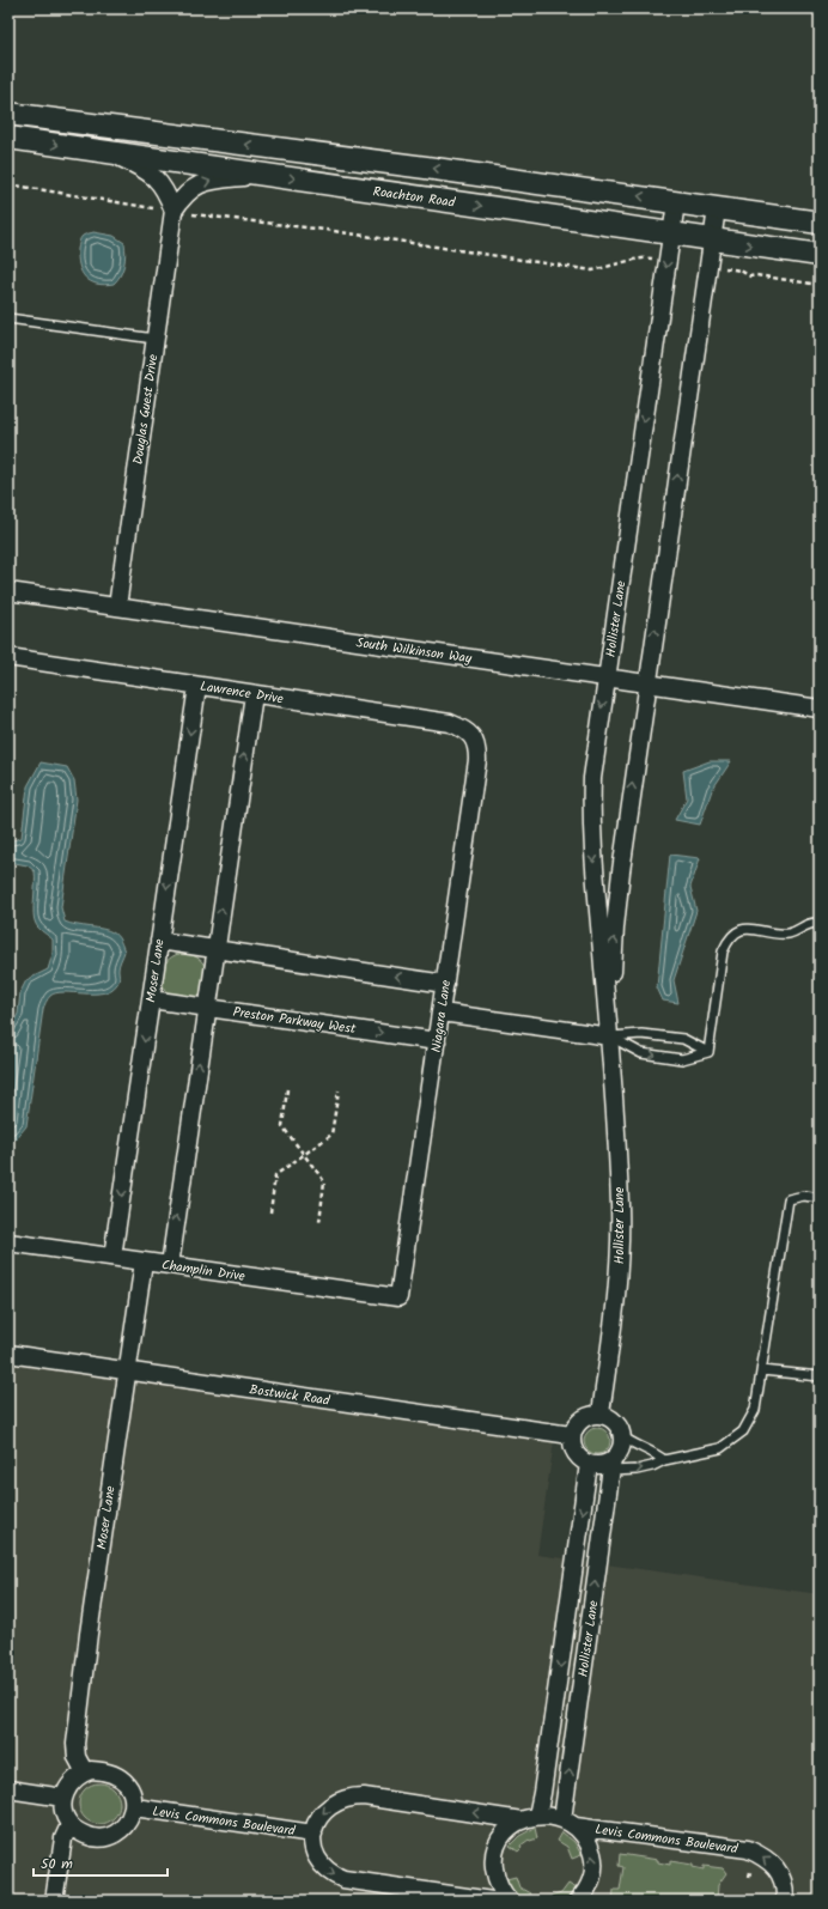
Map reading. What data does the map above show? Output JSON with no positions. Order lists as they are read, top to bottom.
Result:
{
  "streets": {
    "street": [
      "Roachton Road",
      "Douglas Guest Drive",
      "Hollister Lane",
      "South Wilkinson Way",
      "Lawrence Drive",
      "Moser Lane",
      "Niagara Lane",
      "Preston Parkway West",
      "Champlin Drive",
      "Bostwick Road",
      "Levis Commons Boulevard"
    ]
  },
  "crossings": [
    ["Roachton Road", "Douglas Guest Drive"],
    ["Roachton Road", "Hollister Lane"],
    ["Douglas Guest Drive", "South Wilkinson Way"],
    ["Hollister Lane", "South Wilkinson Way"],
    ["Hollister Lane", "Bostwick Road"],
    ["Hollister Lane", "Levis Commons Boulevard"],
    ["Lawrence Drive", "Moser Lane"],
    ["Lawrence Drive", "Niagara Lane"],
    ["Moser Lane", "Preston Parkway West"],
    ["Moser Lane", "Champlin Drive"],
    ["Moser Lane", "Bostwick Road"],
    ["Moser Lane", "Levis Commons Boulevard"],
    ["Niagara Lane", "Preston Parkway West"],
    ["Niagara Lane", "Champlin Drive"]
  ],
  "scale_bar": "50 m"
}
